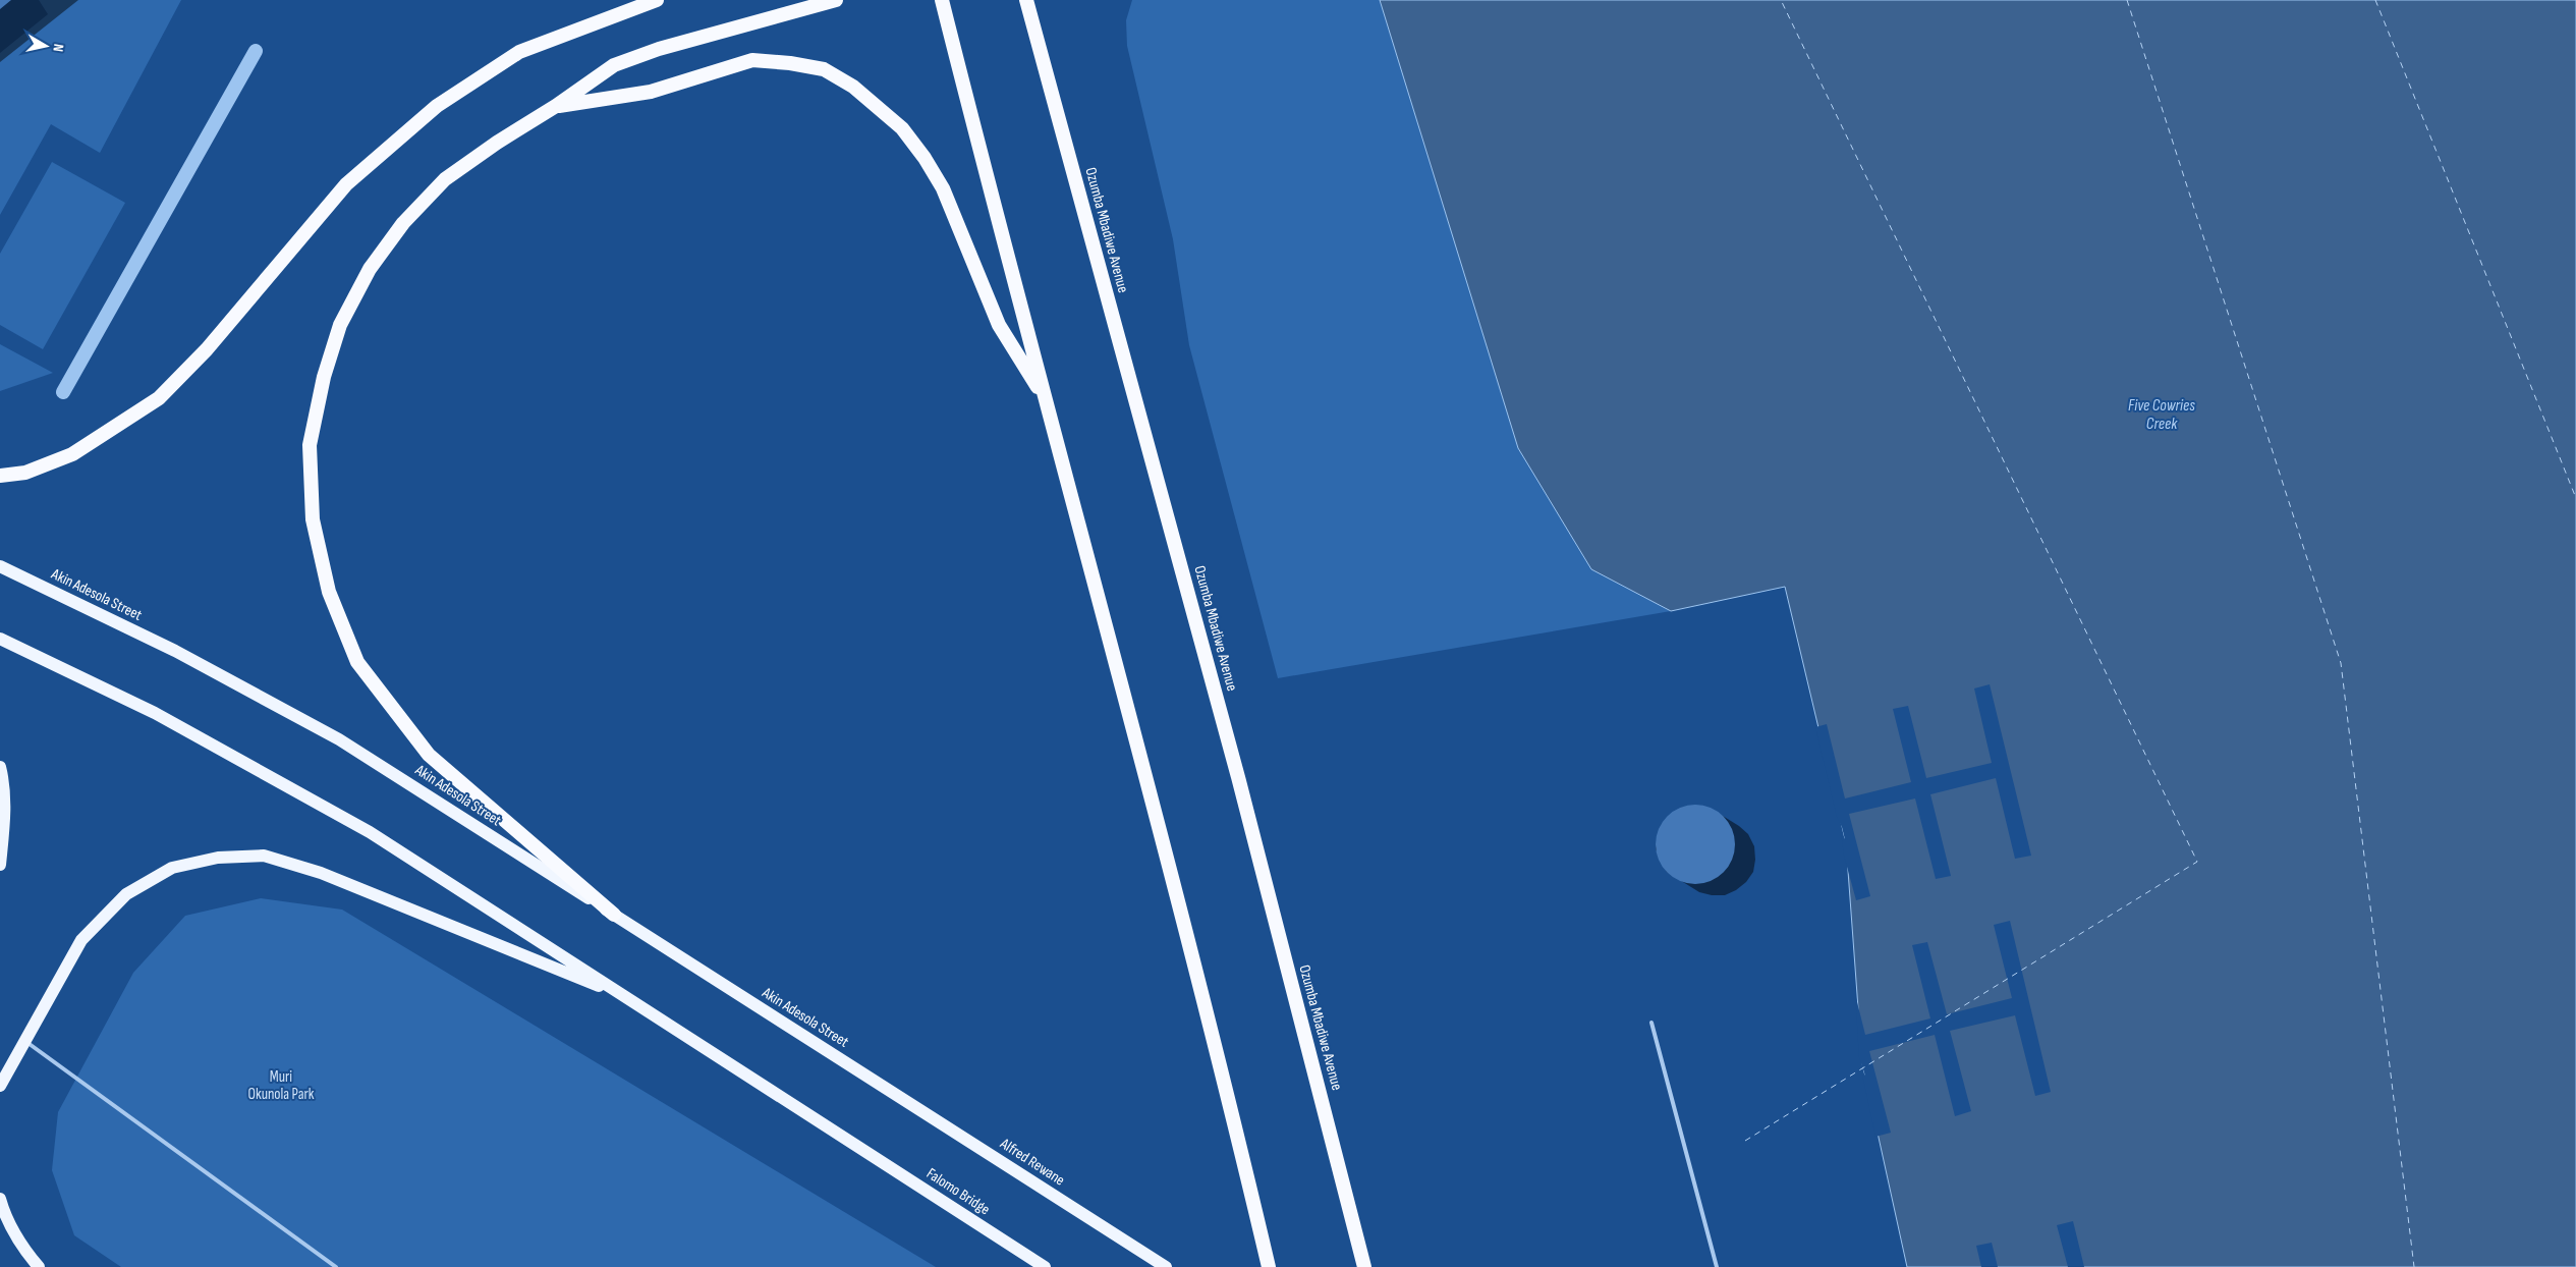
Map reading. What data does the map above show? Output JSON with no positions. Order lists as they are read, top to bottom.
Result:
{
  "streets": {
    "highway": ["Ozumba Mbadiwe Avenue"],
    "main road": ["Akin Adesola Street", "Alfred Rewane", "Falomo Bridge"]
  },
  "crossings": [
    ["Akin Adesola Street", "Alfred Rewane"]
  ],
  "water": ["Five Cowries Creek"],
  "parks": ["Muri Okunola Park"],
  "north": "right"
}
